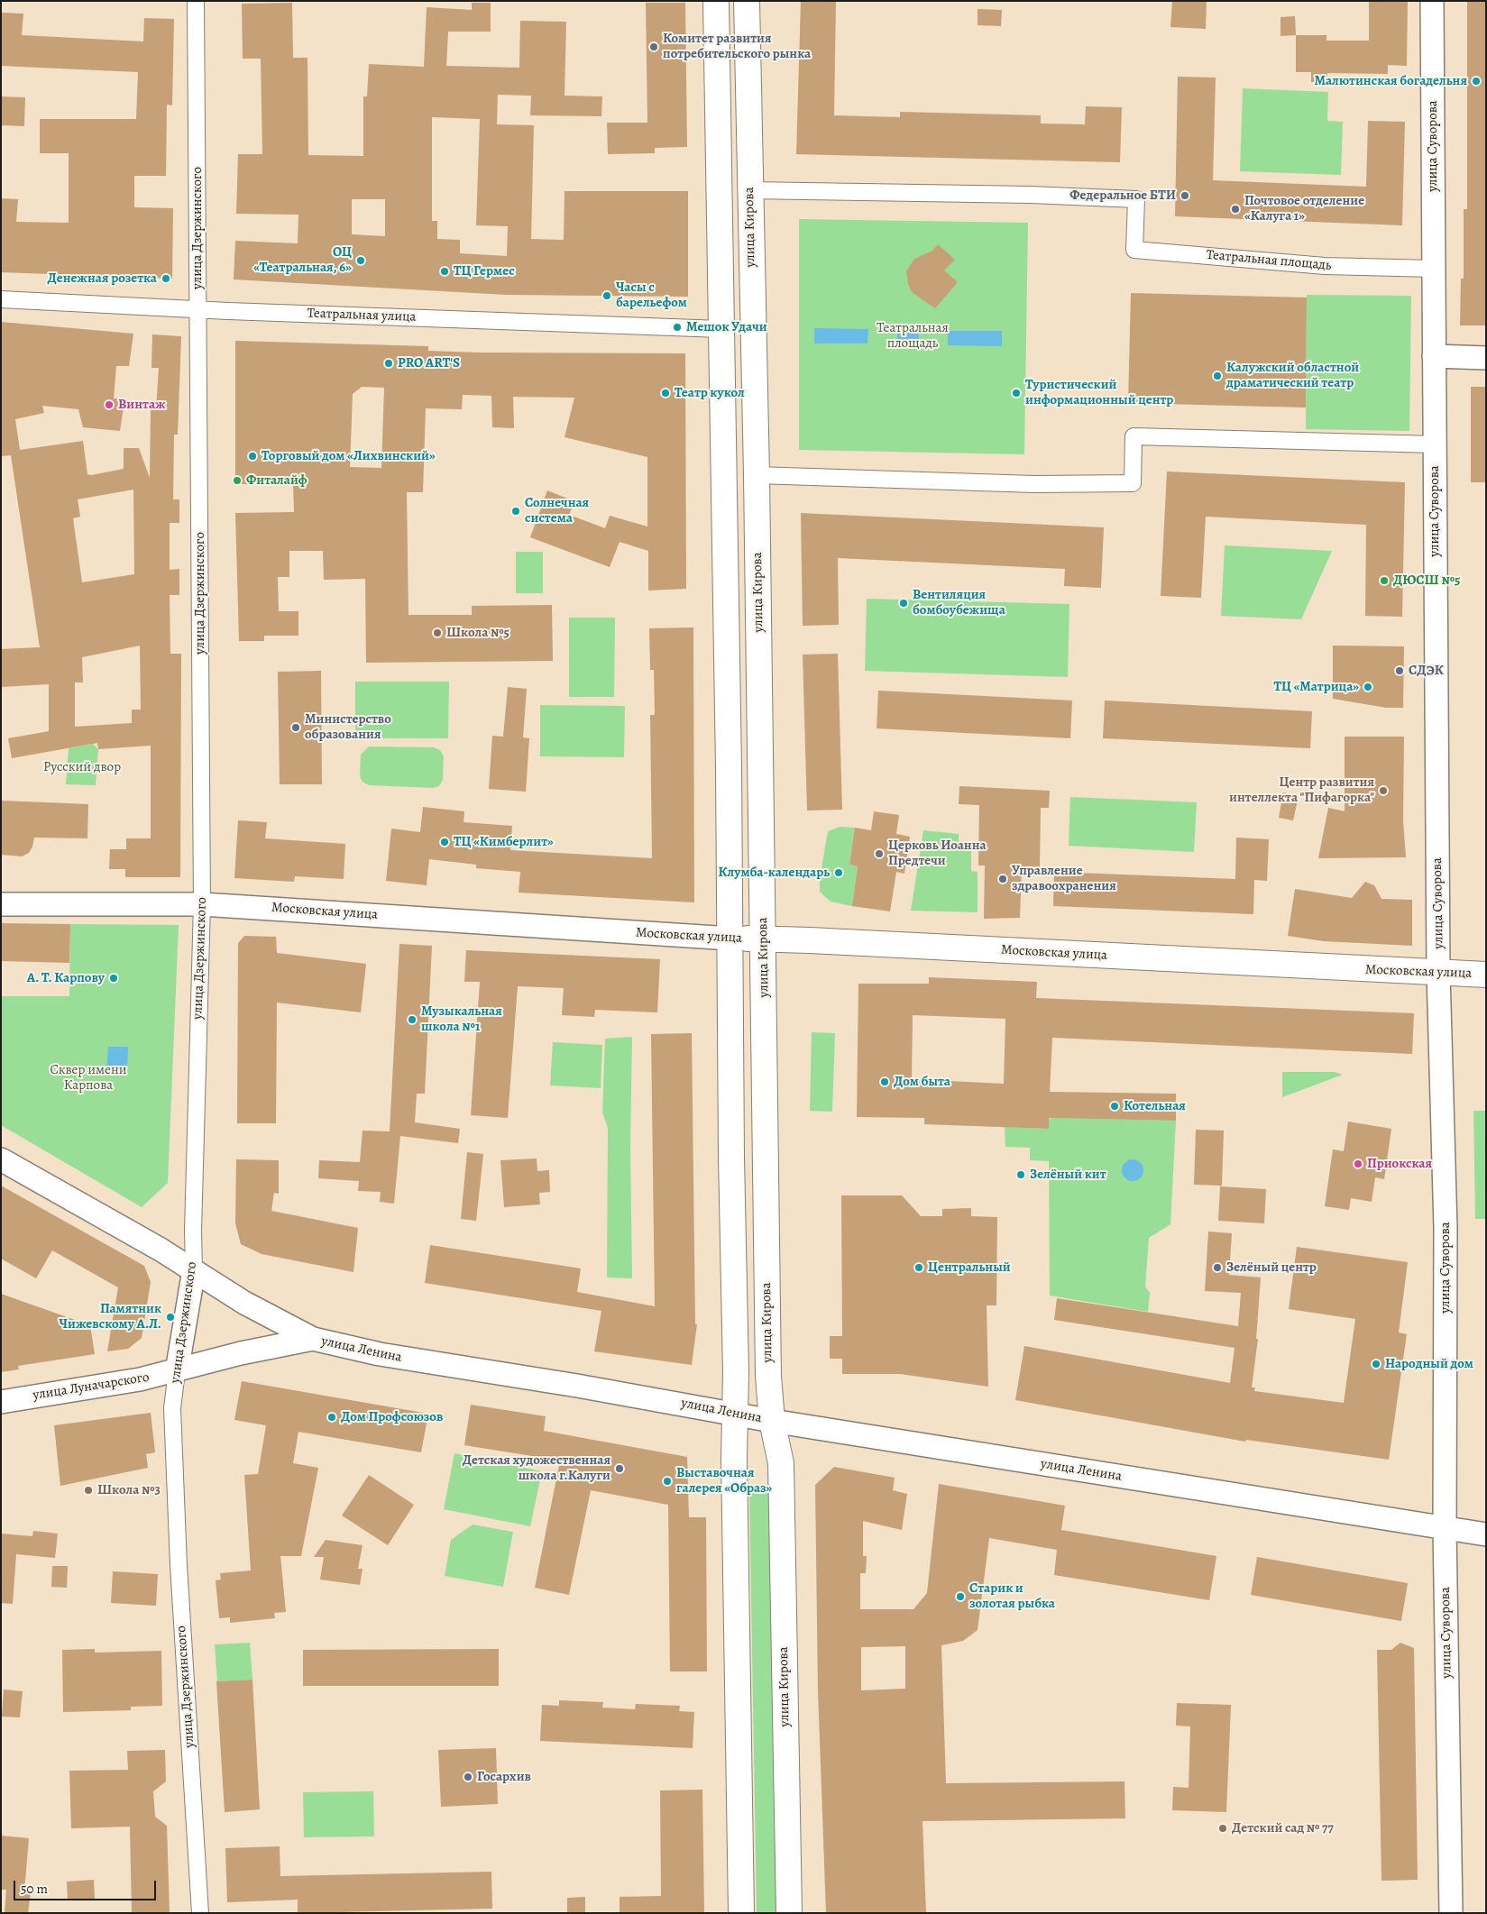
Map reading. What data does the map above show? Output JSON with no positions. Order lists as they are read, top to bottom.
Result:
{
  "streets": {
    "main road": [
      "улица Суворова",
      "улица Кирова",
      "улица Дзержинского",
      "Московская улица",
      "улица Ленина",
      "улица Луначарского"
    ],
    "street": ["Театральная площадь", "Театральная улица"]
  },
  "crossings": [
    ["улица Суворова", "Театральная площадь"],
    ["улица Суворова", "Московская улица"],
    ["улица Суворова", "улица Ленина"],
    ["улица Кирова", "Театральная площадь"],
    ["улица Кирова", "Московская улица"],
    ["улица Кирова", "улица Ленина"],
    ["улица Дзержинского", "Театральная улица"],
    ["улица Дзержинского", "Московская улица"],
    ["улица Дзержинского", "улица Ленина"],
    ["улица Дзержинского", "улица Луначарского"],
    ["улица Ленина", "улица Луначарского"]
  ],
  "parks": ["Театральная площадь", "Русский двор", "Сквер имени Карпова"],
  "places": [
    "Комитет развития потребительского рынка",
    "Малютинская богадельня",
    "Федеральное БТИ",
    "Почтовое отделение «Калуга 1»",
    "ОЦ «Театральная, 6»",
    "ТЦ Гермес",
    "Денежная розетка",
    "Часы с барельефом",
    "Мешок Удачи",
    "PRO ART'S",
    "Калужский областной драматический театр",
    "Театр кукол",
    "Туристический информационный центр",
    "Винтаж",
    "Торговый дом «Лихвинский»",
    "Фиталайф",
    "Солнечная система",
    "ДЮСШ №5",
    "Вентиляция бомбоубежища",
    "Школа №5",
    "СДЭК",
    "ТЦ «Матрица»",
    "Министерство образования",
    "Центр развития интеллекта \"Пифагорка\"",
    "ТЦ «Кимберлит»",
    "Церковь Иоанна Предтечи",
    "Клумба-календарь",
    "Управление здравоохранения",
    "А. Т. Карпову",
    "Музыкальная школа №1",
    "Дом быта",
    "Котельная",
    "Приокская",
    "Зелёный кит",
    "Центральный",
    "Зелёный центр",
    "Памятник Чижевскому А.Л.",
    "Народный дом",
    "Дом Профсоюзов",
    "Детская художественная школа г.Калуги",
    "Выставочная галерея «Образ»",
    "Школа №3",
    "Старик и золотая рыбка",
    "Госархив",
    "Детский сад № 77"
  ],
  "scale_bar": "50 m"
}
